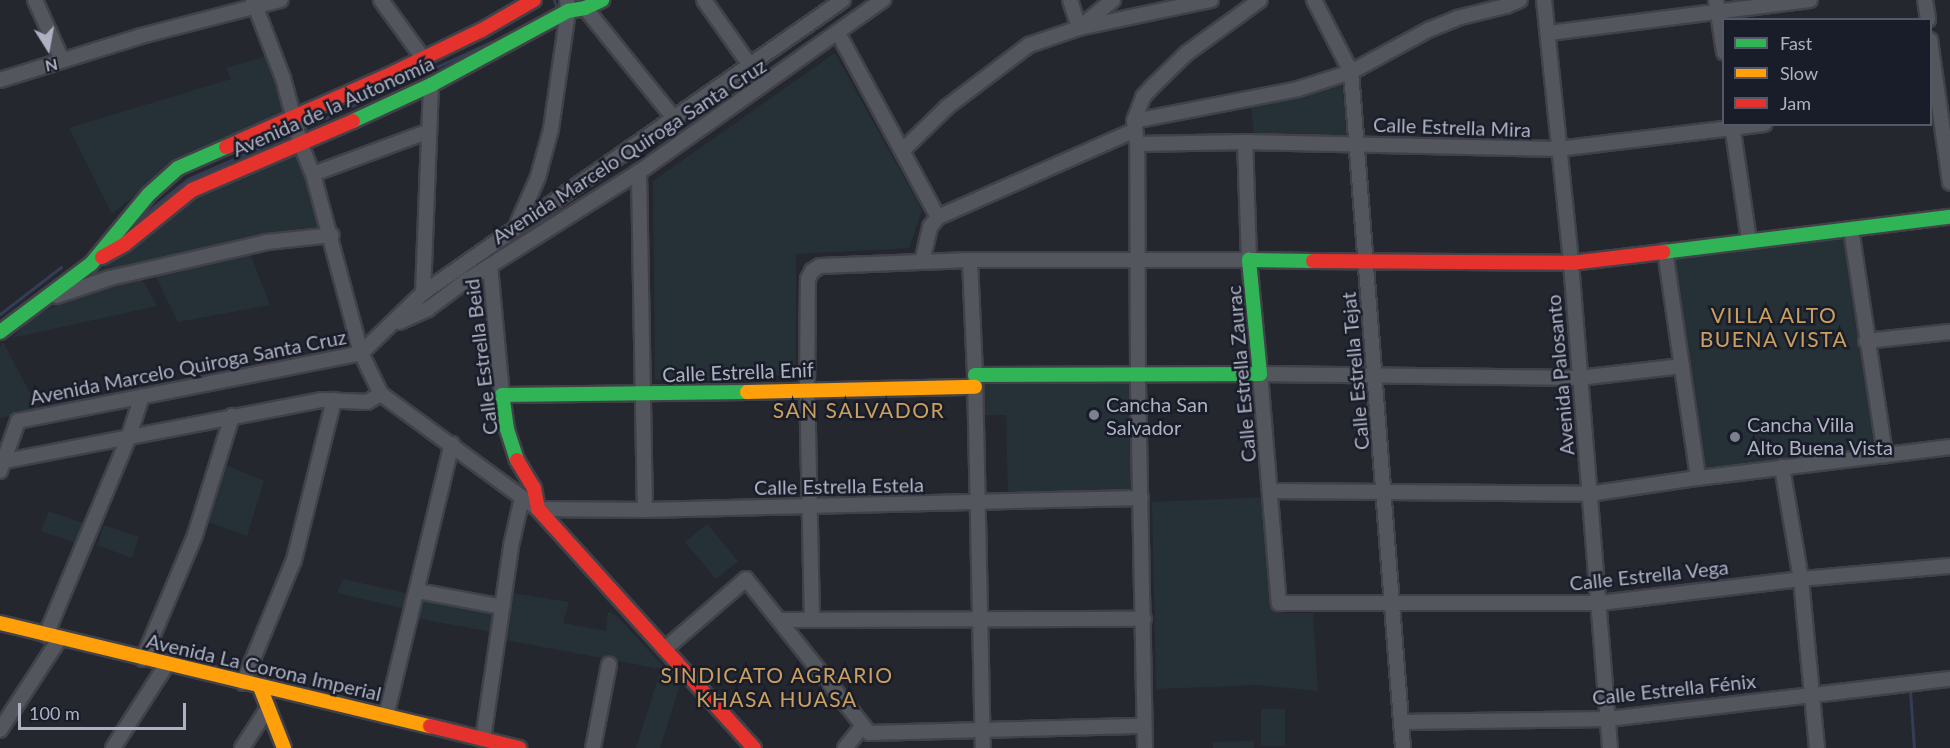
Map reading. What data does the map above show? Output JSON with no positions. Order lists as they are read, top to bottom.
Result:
{
  "streets": {
    "street": [
      "Avenida de la Autonomía",
      "Calle Estrella Mira",
      "Avenida Marcelo Quiroga Santa Cruz",
      "Calle Estrella Beid",
      "Calle Estrella Tejat",
      "Calle Estrella Enif",
      "Calle Estrella Zaurac",
      "Avenida Palosanto",
      "Calle Estrella Estela",
      "Calle Estrella Vega",
      "Avenida La Corona Imperial",
      "Calle Estrella Fénix"
    ]
  },
  "crossings": [
    ["Calle Estrella Mira", "Calle Estrella Tejat"],
    ["Calle Estrella Mira", "Calle Estrella Zaurac"],
    ["Calle Estrella Mira", "Avenida Palosanto"],
    ["Avenida Marcelo Quiroga Santa Cruz", "Calle Estrella Beid"],
    ["Calle Estrella Beid", "Calle Estrella Enif"],
    ["Calle Estrella Beid", "Calle Estrella Estela"],
    ["Calle Estrella Tejat", "Calle Estrella Vega"],
    ["Calle Estrella Tejat", "Calle Estrella Fénix"],
    ["Calle Estrella Enif", "Calle Estrella Zaurac"],
    ["Calle Estrella Zaurac", "Calle Estrella Vega"],
    ["Avenida Palosanto", "Calle Estrella Vega"],
    ["Avenida Palosanto", "Calle Estrella Fénix"]
  ],
  "districts": ["VILLA ALTO BUENA VISTA", "SAN SALVADOR", "SINDICATO AGRARIO KHASA HUASA"],
  "places": ["Cancha San Salvador", "Cancha Villa Alto Buena Vista"],
  "legend": ["Fast", "Slow", "Jam"],
  "scale_bar": "100 m",
  "north": "bottom"
}
